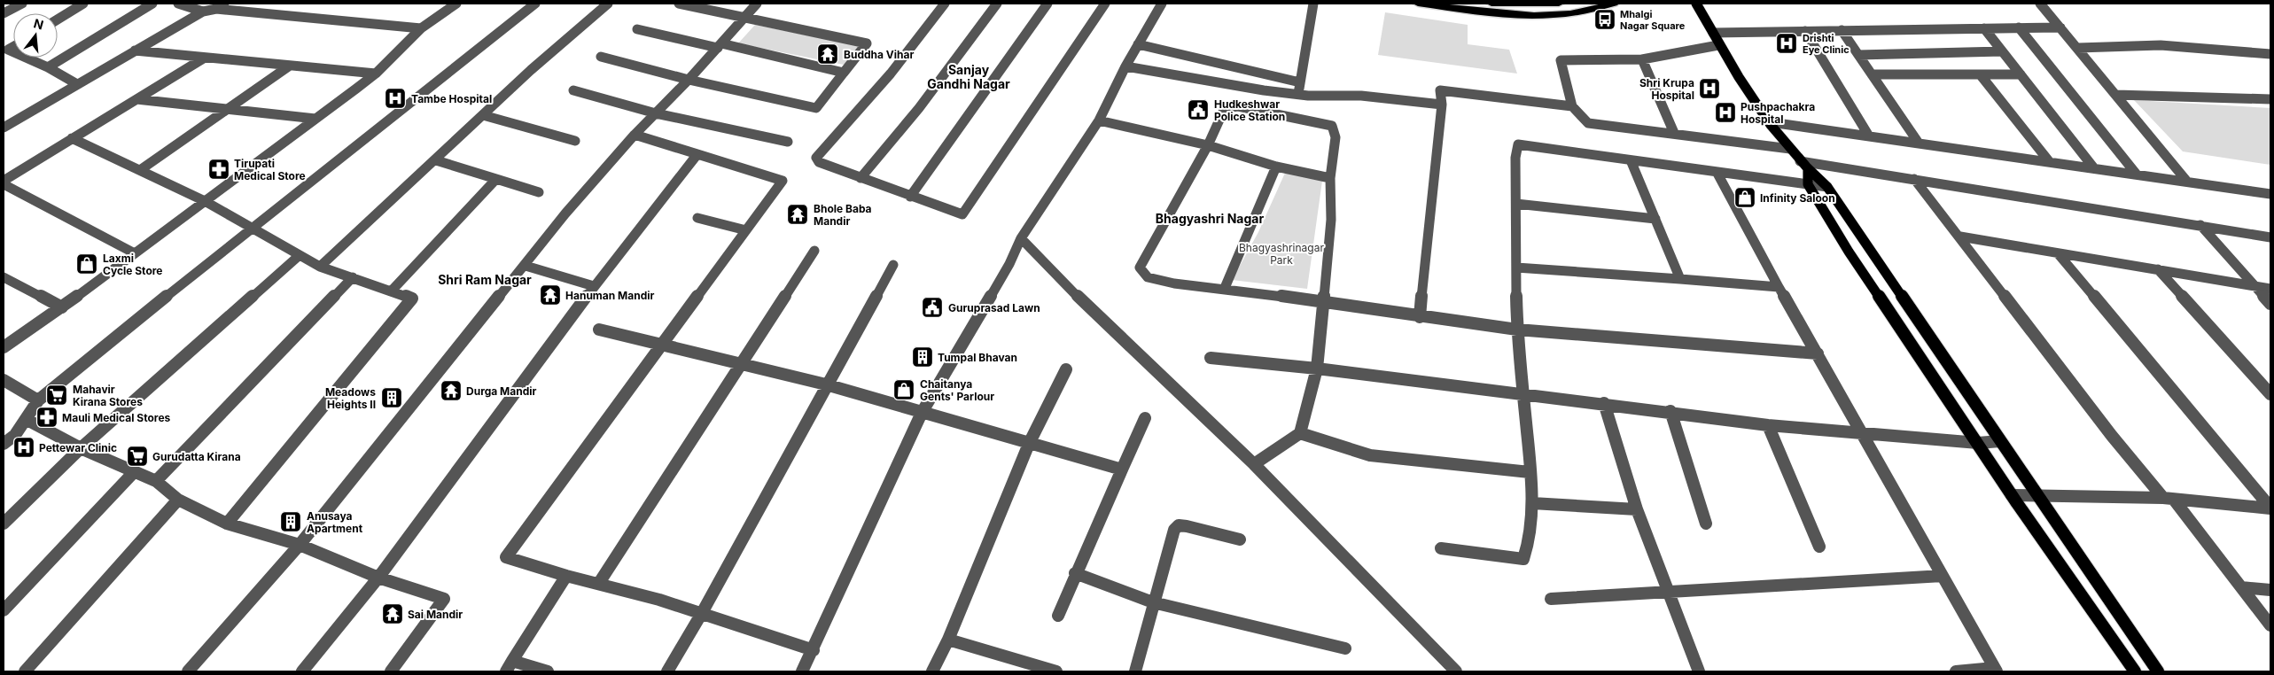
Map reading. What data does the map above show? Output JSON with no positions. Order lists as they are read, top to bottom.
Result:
{
  "districts": ["Sanjay Gandhi Nagar", "Bhagyashri Nagar", "Shri Ram Nagar"],
  "parks": ["Bhagyashrinagar Park"],
  "places": {
    "bus stop": ["Mhalgi Nagar Square"],
    "hospital": [
      "Drishti Eye Clinic",
      "Shri Krupa Hospital",
      "Tambe Hospital",
      "Pushpachakra Hospital",
      "Pettewar Clinic"
    ],
    "temple": [
      "Buddha Vihar",
      "Bhole Baba Mandir",
      "Hanuman Mandir",
      "Durga Mandir",
      "Sai Mandir"
    ],
    "public building": ["Hudkeshwar Police Station", "Guruprasad Lawn"],
    "pharmacy": ["Tirupati Medical Store", "Mauli Medical Stores"],
    "shop": ["Infinity Saloon", "Laxmi Cycle Store", "Chaitanya Gents' Parlour"],
    "building": ["Tumpal Bhavan", "Meadows Heights II", "Anusaya Apartment"],
    "supermarket": ["Mahavir Kirana Stores", "Gurudatta Kirana"]
  },
  "north": "top"
}
